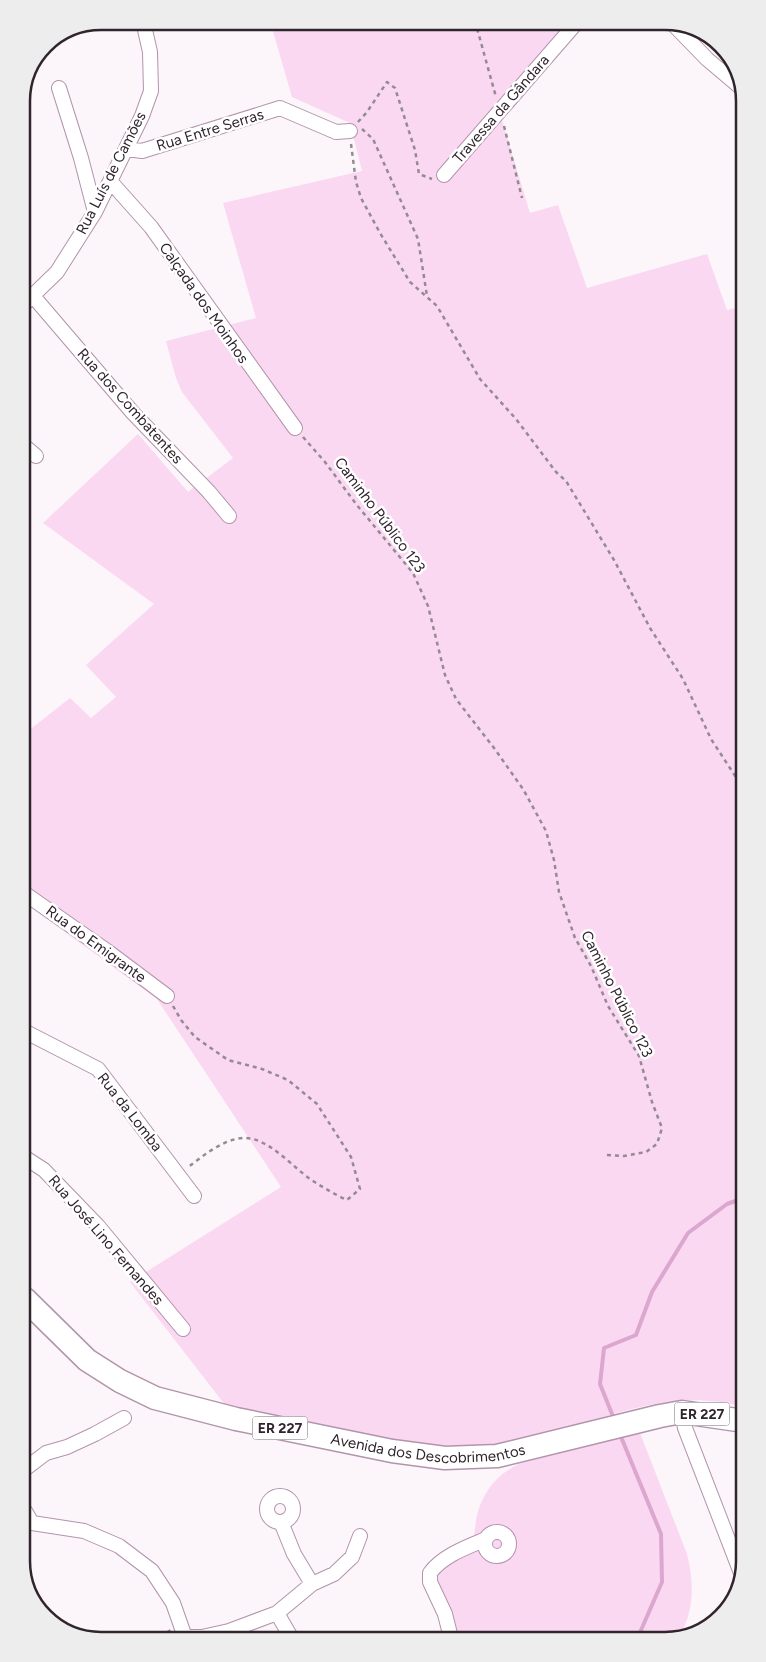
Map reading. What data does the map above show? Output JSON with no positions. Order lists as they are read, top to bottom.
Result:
{
  "streets": {
    "main road": ["ER 227", "Avenida dos Descobrimentos"],
    "street": [
      "Travessa da Gândara",
      "Rua Entre Serras",
      "Rua Luís de Camões",
      "Calçada dos Moinhos",
      "Rua dos Combatentes",
      "Rua do Emigrante",
      "Rua da Lomba",
      "Rua José Lino Fernandes"
    ],
    "path": ["Caminho Público 123"]
  },
  "crossings": [
    ["Rua Entre Serras", "Rua Luís de Camões"],
    ["Rua Luís de Camões", "Calçada dos Moinhos"],
    ["Rua Luís de Camões", "Rua dos Combatentes"],
    ["Calçada dos Moinhos", "Caminho Público 123"],
    ["ER 227", "Avenida dos Descobrimentos"]
  ]
}
